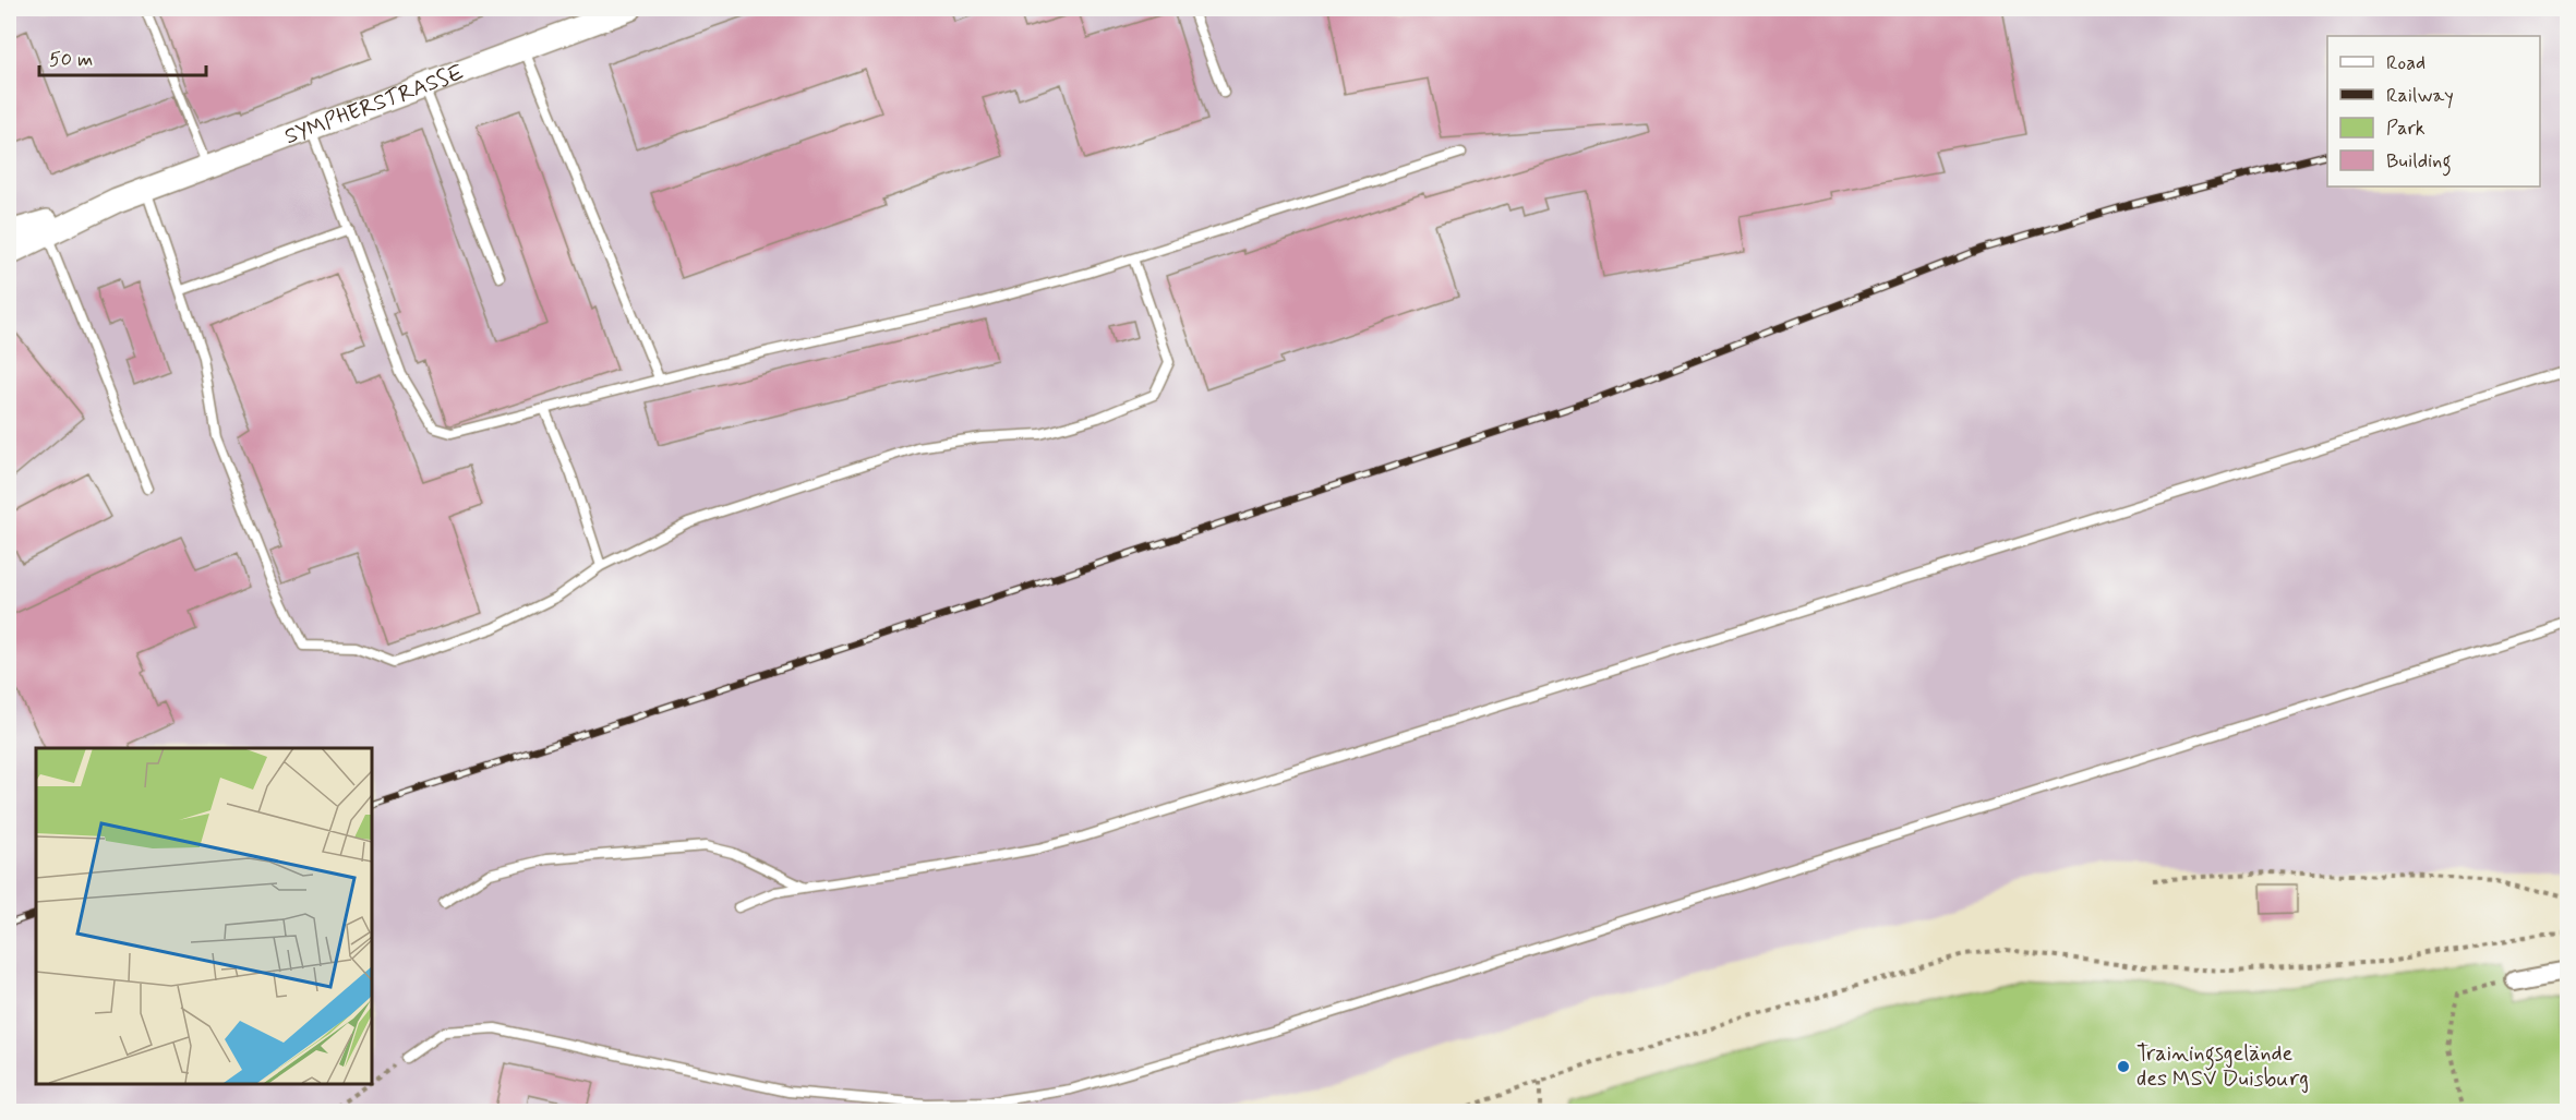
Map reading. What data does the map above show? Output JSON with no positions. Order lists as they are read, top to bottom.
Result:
{
  "streets": {
    "street": ["SYMPHERSTRASSE"]
  },
  "places": ["Trainingsgelände des MSV Duisburg"],
  "legend": [
    "Road",
    "Railway",
    "Park",
    "Building"
  ],
  "scale_bar": "50 m"
}
